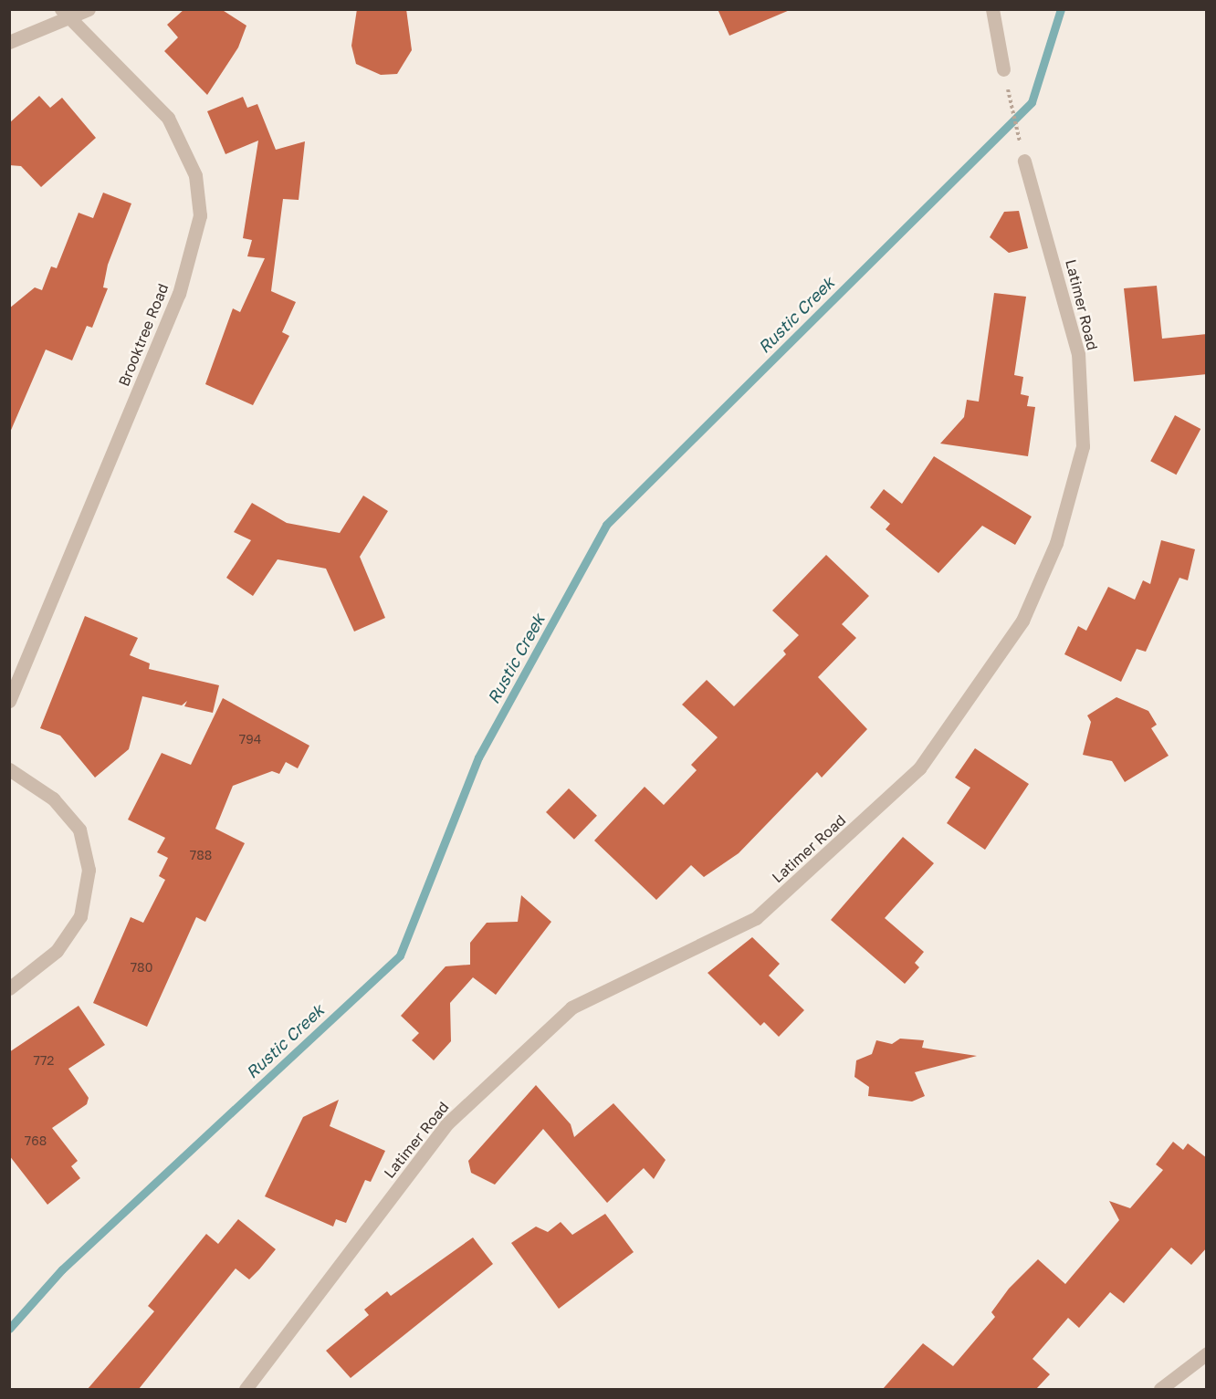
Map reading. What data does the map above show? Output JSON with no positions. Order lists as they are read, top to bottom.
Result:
{
  "streets": {
    "street": ["Latimer Road", "Brooktree Road"]
  },
  "water": ["Rustic Creek"],
  "house_numbers": [
    "794",
    "788",
    "780",
    "772",
    "768"
  ]
}
